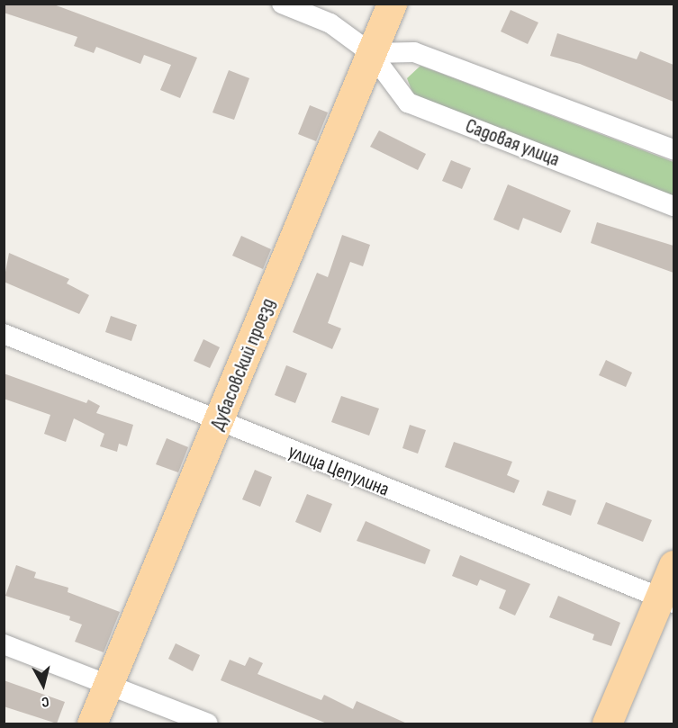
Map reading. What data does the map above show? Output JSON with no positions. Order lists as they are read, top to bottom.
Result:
{
  "streets": {
    "main road": ["Дубасовский проезд"],
    "street": ["Садовая улица", "улица Цепулина"]
  },
  "crossings": [
    ["Садовая улица", "Дубасовский проезд"],
    ["Дубасовский проезд", "улица Цепулина"]
  ],
  "north": "bottom"
}
